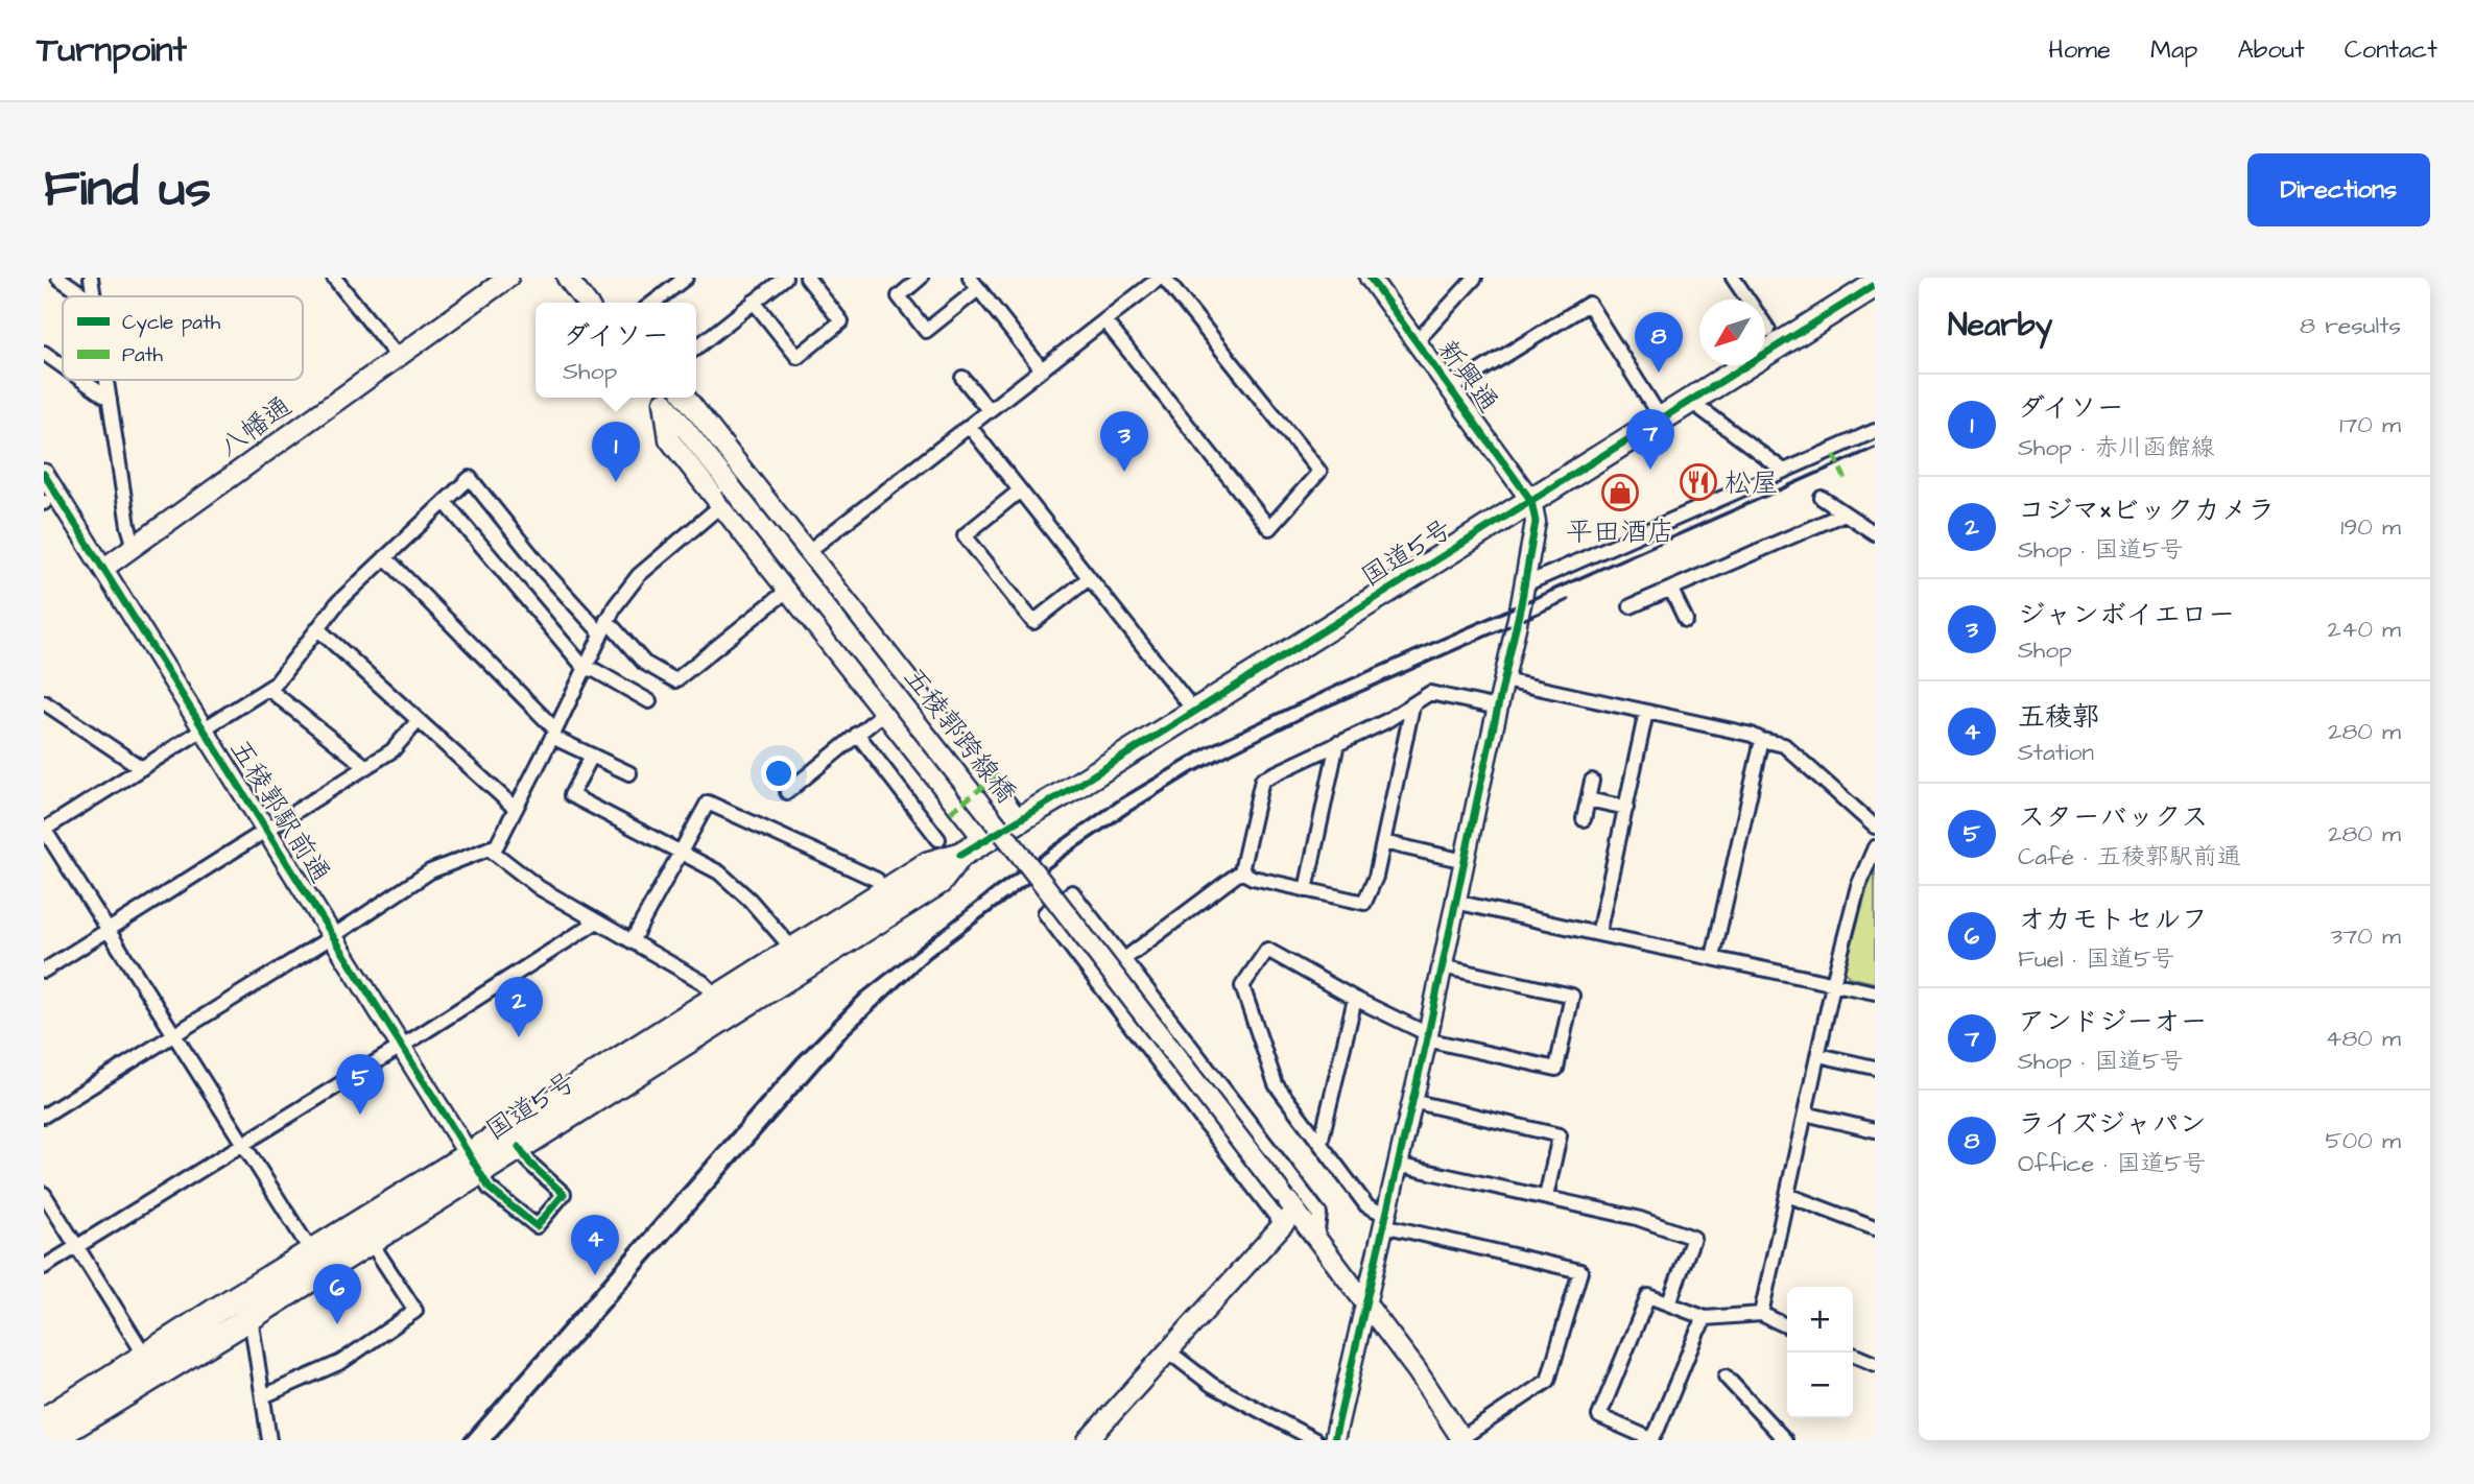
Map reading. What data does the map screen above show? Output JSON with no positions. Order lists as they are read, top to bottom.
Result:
{
  "streets": {
    "highway": ["国道5号"],
    "street": [
      "新興通",
      "八幡通",
      "五稜郭跨線橋",
      "五稜郭駅前通"
    ]
  },
  "crossings": [
    ["新興通", "国道5号"],
    ["八幡通", "五稜郭駅前通"],
    ["国道5号", "五稜郭駅前通"]
  ],
  "places": {
    "restaurant": ["松屋"],
    "shop": ["平田酒店"]
  },
  "legend": ["Cycle path", "Path"],
  "north": "bottom left",
  "page": {
    "header": "Turnpoint",
    "nav": [
      "Home",
      "Map",
      "About",
      "Contact"
    ],
    "buttons": "Directions",
    "title": "Find us",
    "heading": ["Nearby", "8 results"],
    "popup": ["ダイソー", "Shop"],
    "pins": [
      "8",
      "7",
      "3",
      "1",
      "2",
      "5",
      "4",
      "6"
    ],
    "list": [
      {
        "mark": "1",
        "name": "ダイソー",
        "note": "Shop · 赤川函館線",
        "value": "170 m"
      },
      {
        "mark": "2",
        "name": "コジマ×ビックカメラ",
        "note": "Shop · 国道5号",
        "value": "190 m"
      },
      {
        "mark": "3",
        "name": "ジャンボイエロー",
        "note": "Shop",
        "value": "240 m"
      },
      {
        "mark": "4",
        "name": "五稜郭",
        "note": "Station",
        "value": "280 m"
      },
      {
        "mark": "5",
        "name": "スターバックス",
        "note": "Café · 五稜郭駅前通",
        "value": "280 m"
      },
      {
        "mark": "6",
        "name": "オカモトセルフ",
        "note": "Fuel · 国道5号",
        "value": "370 m"
      },
      {
        "mark": "7",
        "name": "アンドジーオー",
        "note": "Shop · 国道5号",
        "value": "480 m"
      },
      {
        "mark": "8",
        "name": "ライズジャパン",
        "note": "Office · 国道5号",
        "value": "500 m"
      }
    ],
    "map_buttons": ["+", "−"]
  }
}
